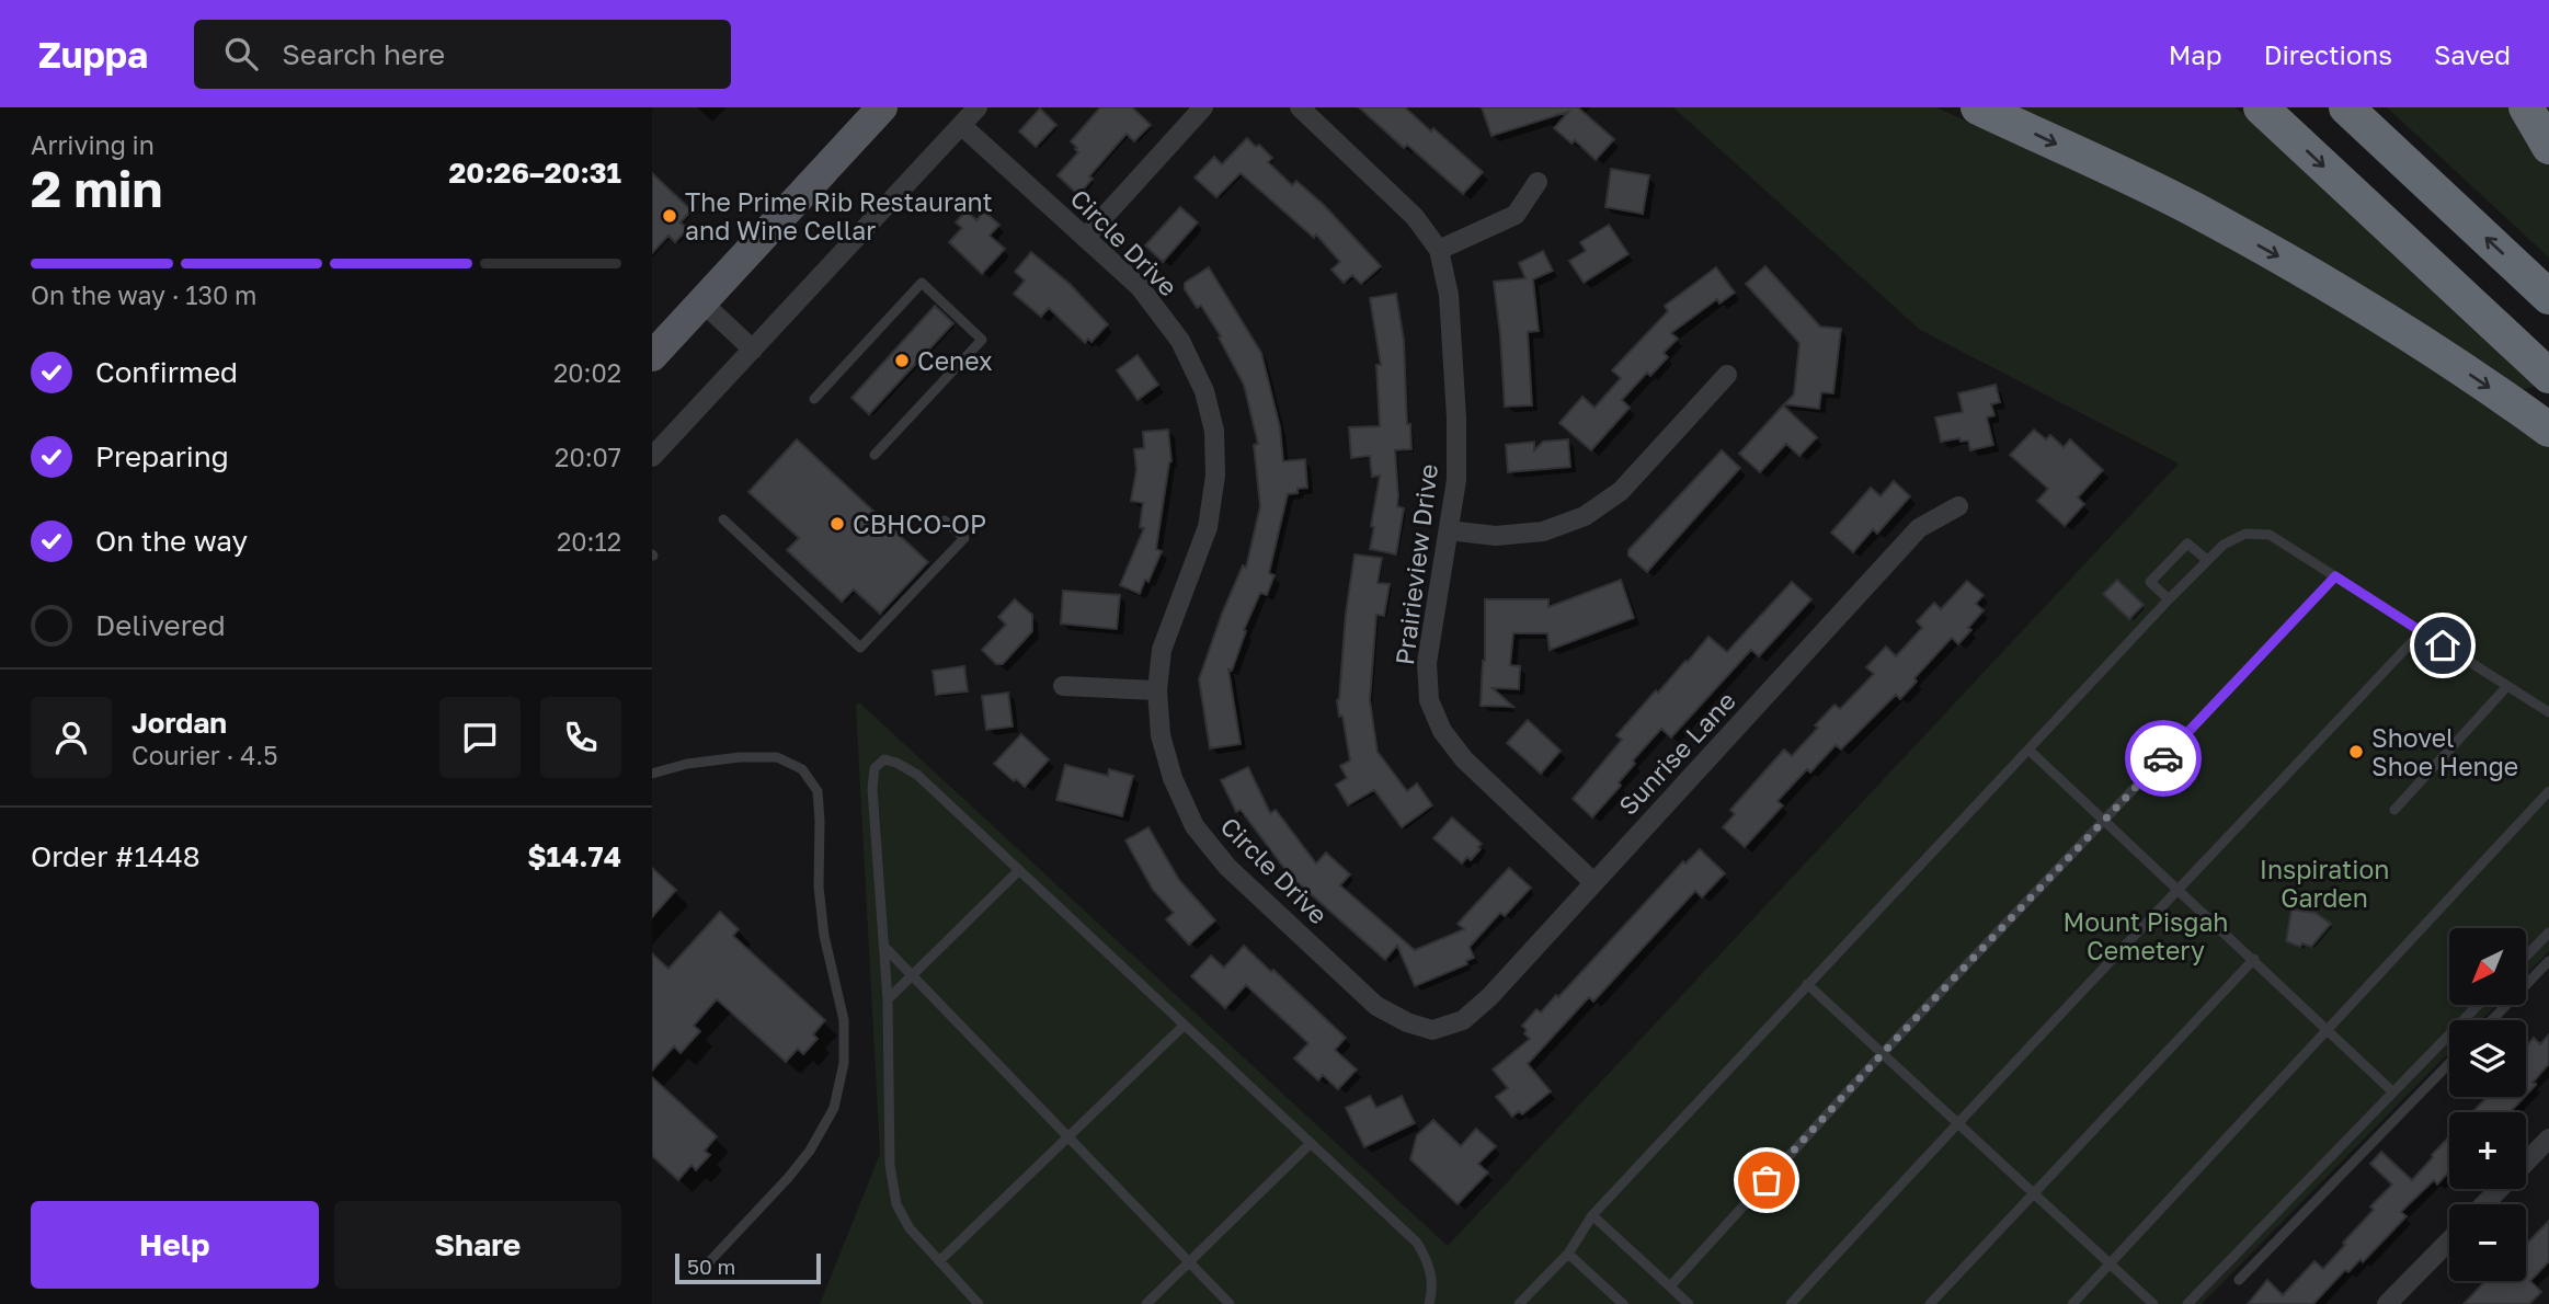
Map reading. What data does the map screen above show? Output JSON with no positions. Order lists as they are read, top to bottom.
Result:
{
  "streets": {
    "street": ["Circle Drive", "Prairieview Drive", "Sunrise Lane"]
  },
  "crossings": [
    ["Circle Drive", "Sunrise Lane"],
    ["Prairieview Drive", "Sunrise Lane"]
  ],
  "parks": ["Inspiration Garden", "Mount Pisgah Cemetery"],
  "places": [
    "The Prime Rib Restaurant and Wine Cellar",
    "Cenex",
    "CBHCO-OP",
    "Shovel Shoe Henge"
  ],
  "scale_bar": "50 m",
  "north": "bottom left",
  "page": {
    "header": "Zuppa",
    "search": "Search here",
    "nav": ["Map", "Directions", "Saved"],
    "heading": ["2 min", "Arriving in", "20:26–20:31"],
    "panel": [
      "Jordan",
      "Courier · 4.5",
      "Order #1448",
      "$14.74"
    ],
    "bar": "On the way · 130 m",
    "list": [
      ["Confirmed", "20:02"],
      ["Preparing", "20:07"],
      ["On the way", "20:12"],
      "Delivered"
    ],
    "map_buttons": ["+", "−"],
    "buttons": ["Help", "Share"],
    "scale": "50 m"
  }
}
